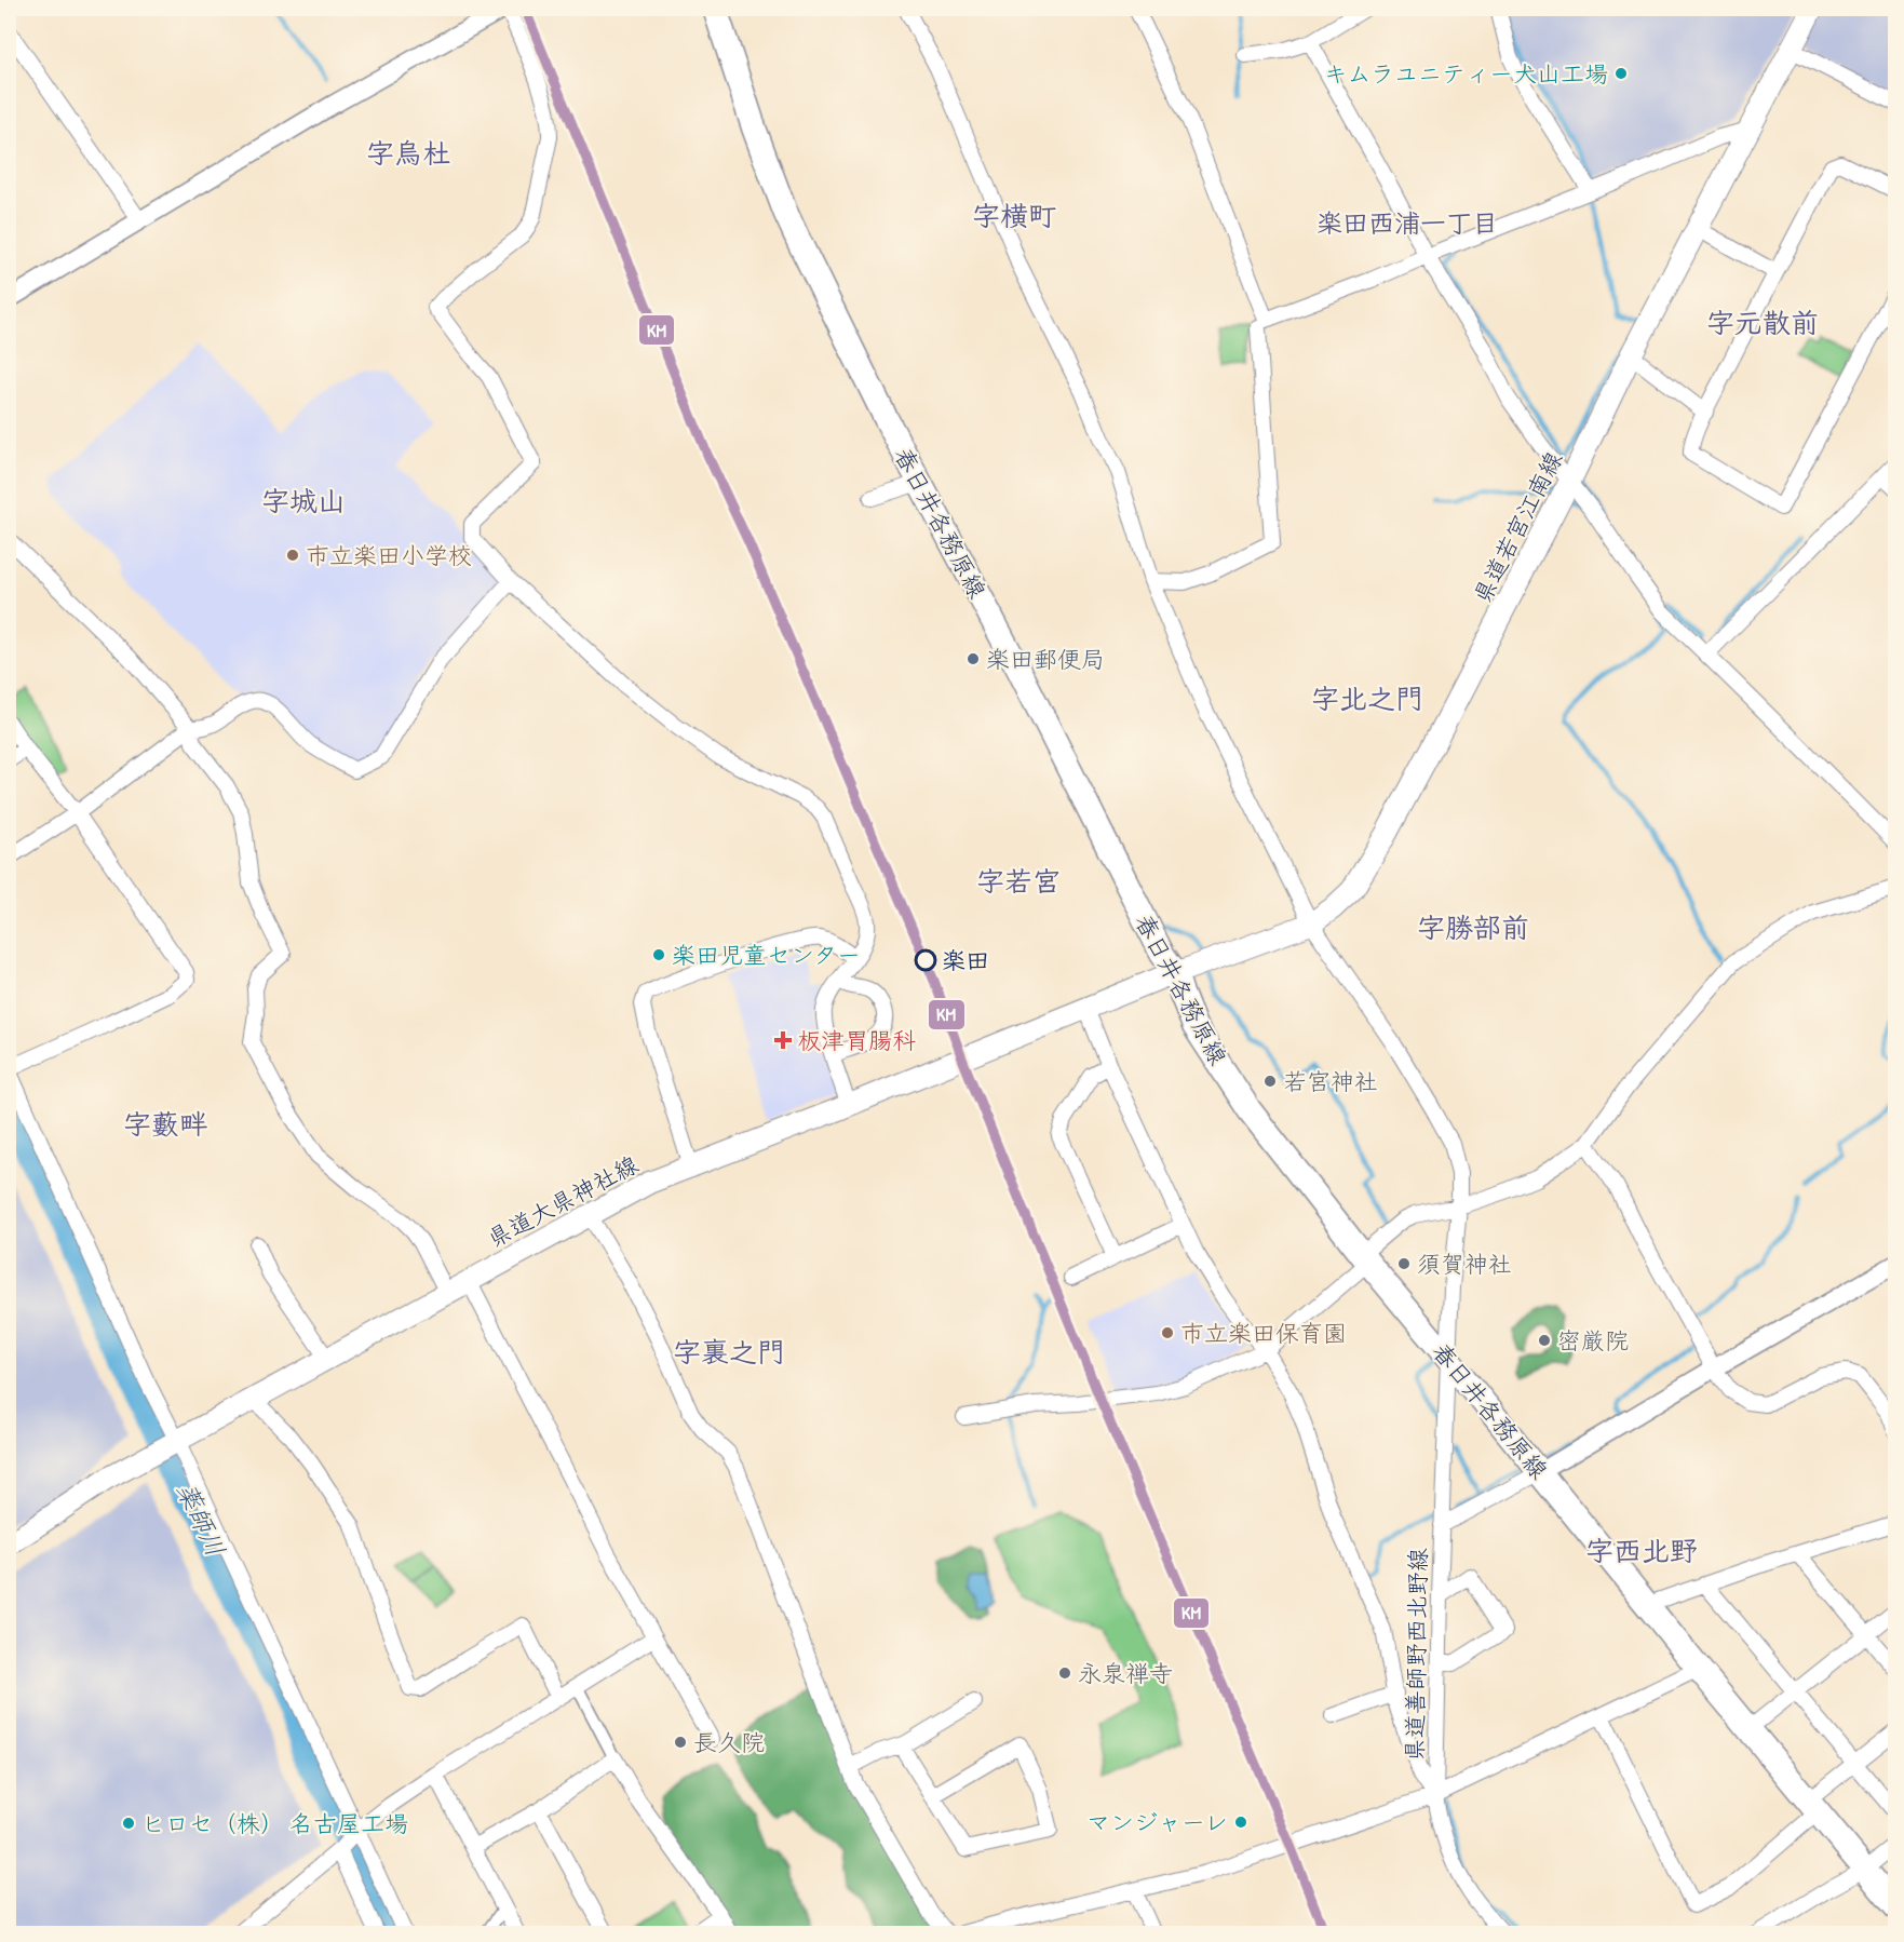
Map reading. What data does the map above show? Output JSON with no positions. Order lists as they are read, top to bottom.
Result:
{
  "streets": {
    "main road": ["春日井各務原線", "県道若宮江南線", "県道大県神社線"],
    "street": ["県道善師野西北野線"]
  },
  "crossings": [
    ["春日井各務原線", "県道若宮江南線"],
    ["春日井各務原線", "県道大県神社線"],
    ["春日井各務原線", "県道善師野西北野線"],
    ["県道若宮江南線", "県道大県神社線"],
    ["県道若宮江南線", "県道善師野西北野線"]
  ],
  "districts": [
    "字烏杜",
    "字横町",
    "楽田西浦一丁目",
    "字元散前",
    "字城山",
    "字北之門",
    "字若宮",
    "字勝部前",
    "字藪畔",
    "字裏之門",
    "字西北野"
  ],
  "water": ["薬師川"],
  "places": {
    "other": [
      "キムラユニティー犬山工場",
      "市立楽田小学校",
      "楽田郵便局",
      "楽田児童センター",
      "楽田",
      "若宮神社",
      "須賀神社",
      "市立楽田保育園",
      "密厳院",
      "永泉禅寺",
      "長久院",
      "マンジャーレ",
      "ヒロセ（株） 名古屋工場"
    ],
    "health": ["板津胃腸科"]
  },
  "lines": ["transit line KM"]
}
